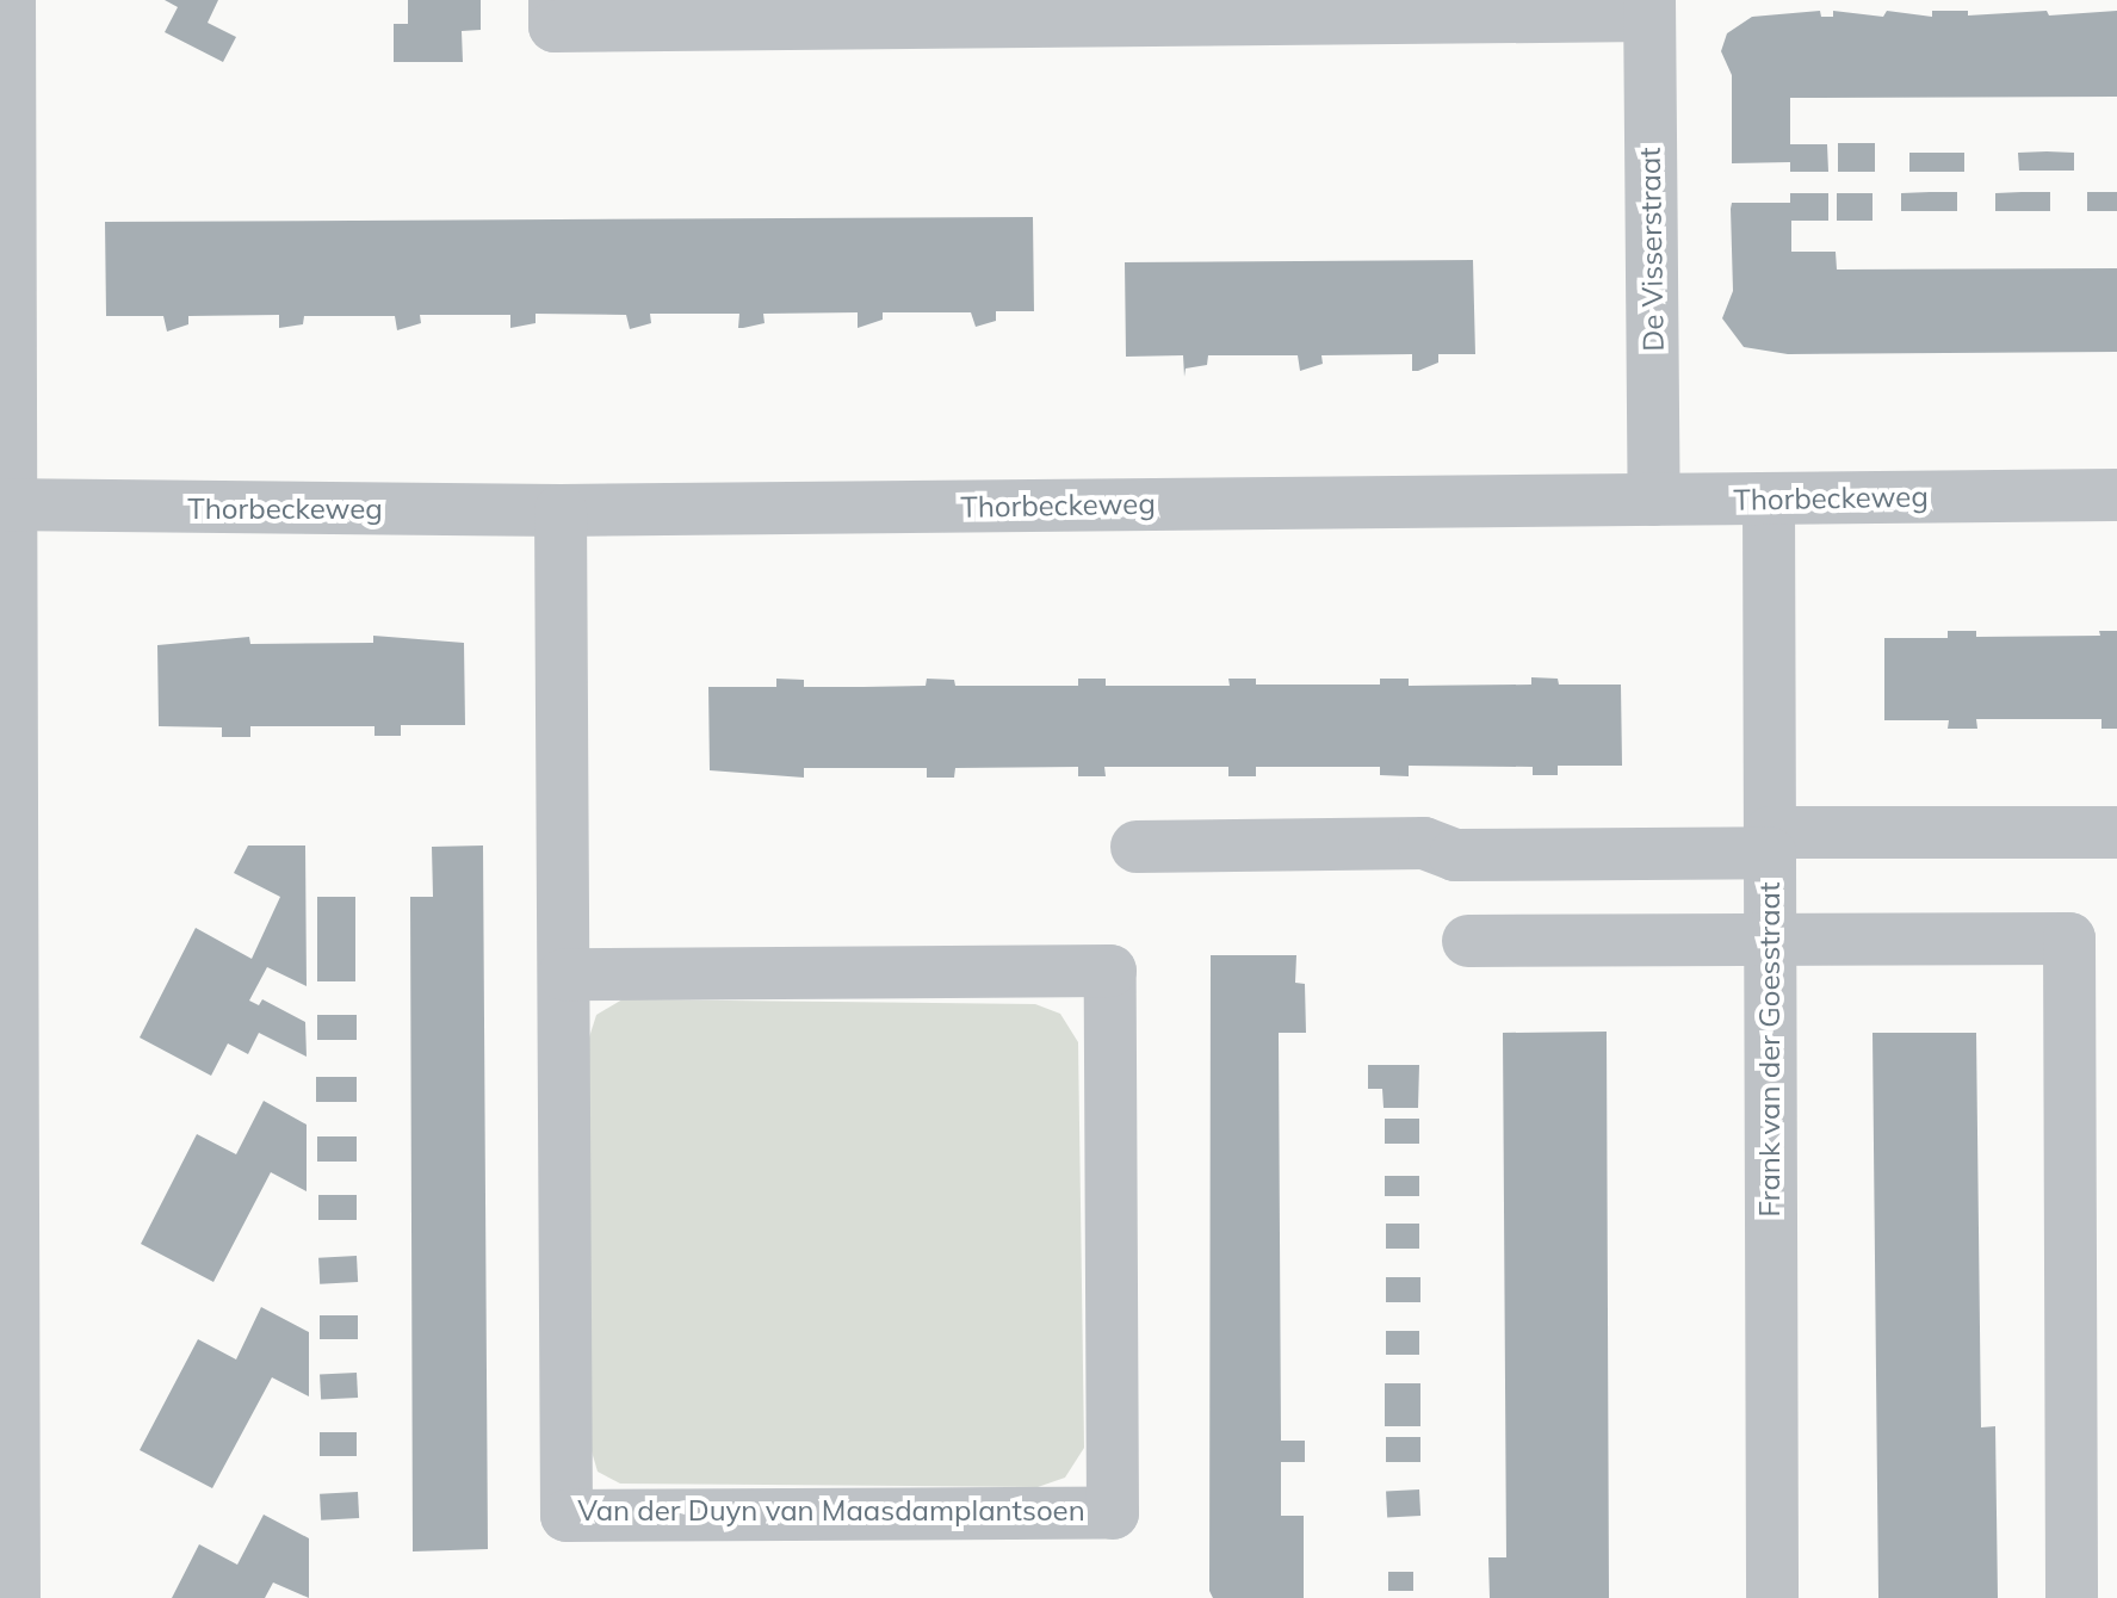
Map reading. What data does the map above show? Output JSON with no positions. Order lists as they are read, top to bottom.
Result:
{
  "streets": {
    "street": [
      "De Visserstraat",
      "Thorbeckeweg",
      "Frank van der Goesstraat",
      "Van der Duyn van Maasdamplantsoen"
    ]
  },
  "crossings": [
    ["De Visserstraat", "Thorbeckeweg"],
    ["Thorbeckeweg", "Frank van der Goesstraat"],
    ["Thorbeckeweg", "Van der Duyn van Maasdamplantsoen"]
  ]
}
